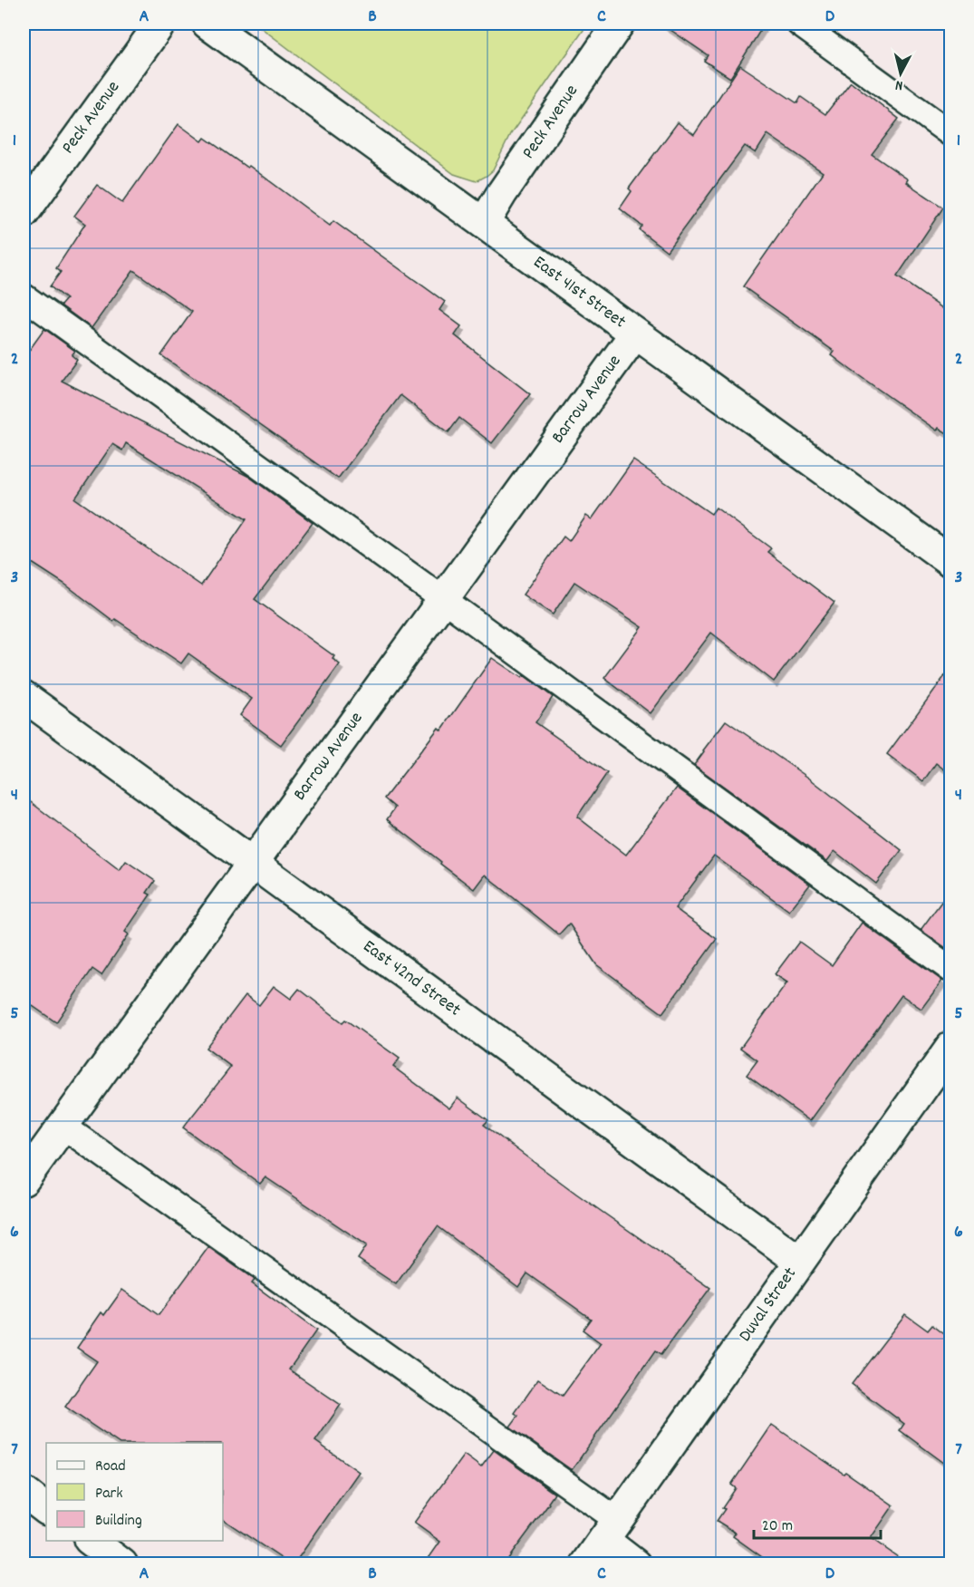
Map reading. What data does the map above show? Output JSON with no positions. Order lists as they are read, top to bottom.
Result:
{
  "streets": {
    "street": [
      "Peck Avenue",
      "East 41st Street",
      "Barrow Avenue",
      "East 42nd Street",
      "Duval Street"
    ]
  },
  "crossings": [
    ["Peck Avenue", "East 41st Street"],
    ["East 41st Street", "Barrow Avenue"],
    ["Barrow Avenue", "East 42nd Street"],
    ["East 42nd Street", "Duval Street"]
  ],
  "legend": ["Road", "Park", "Building"],
  "scale_bar": "20 m",
  "north": "bottom",
  "grid": {
    "columns": [
      "A",
      "B",
      "C",
      "D"
    ],
    "rows": [
      "1",
      "2",
      "3",
      "4",
      "5",
      "6",
      "7"
    ]
  }
}
